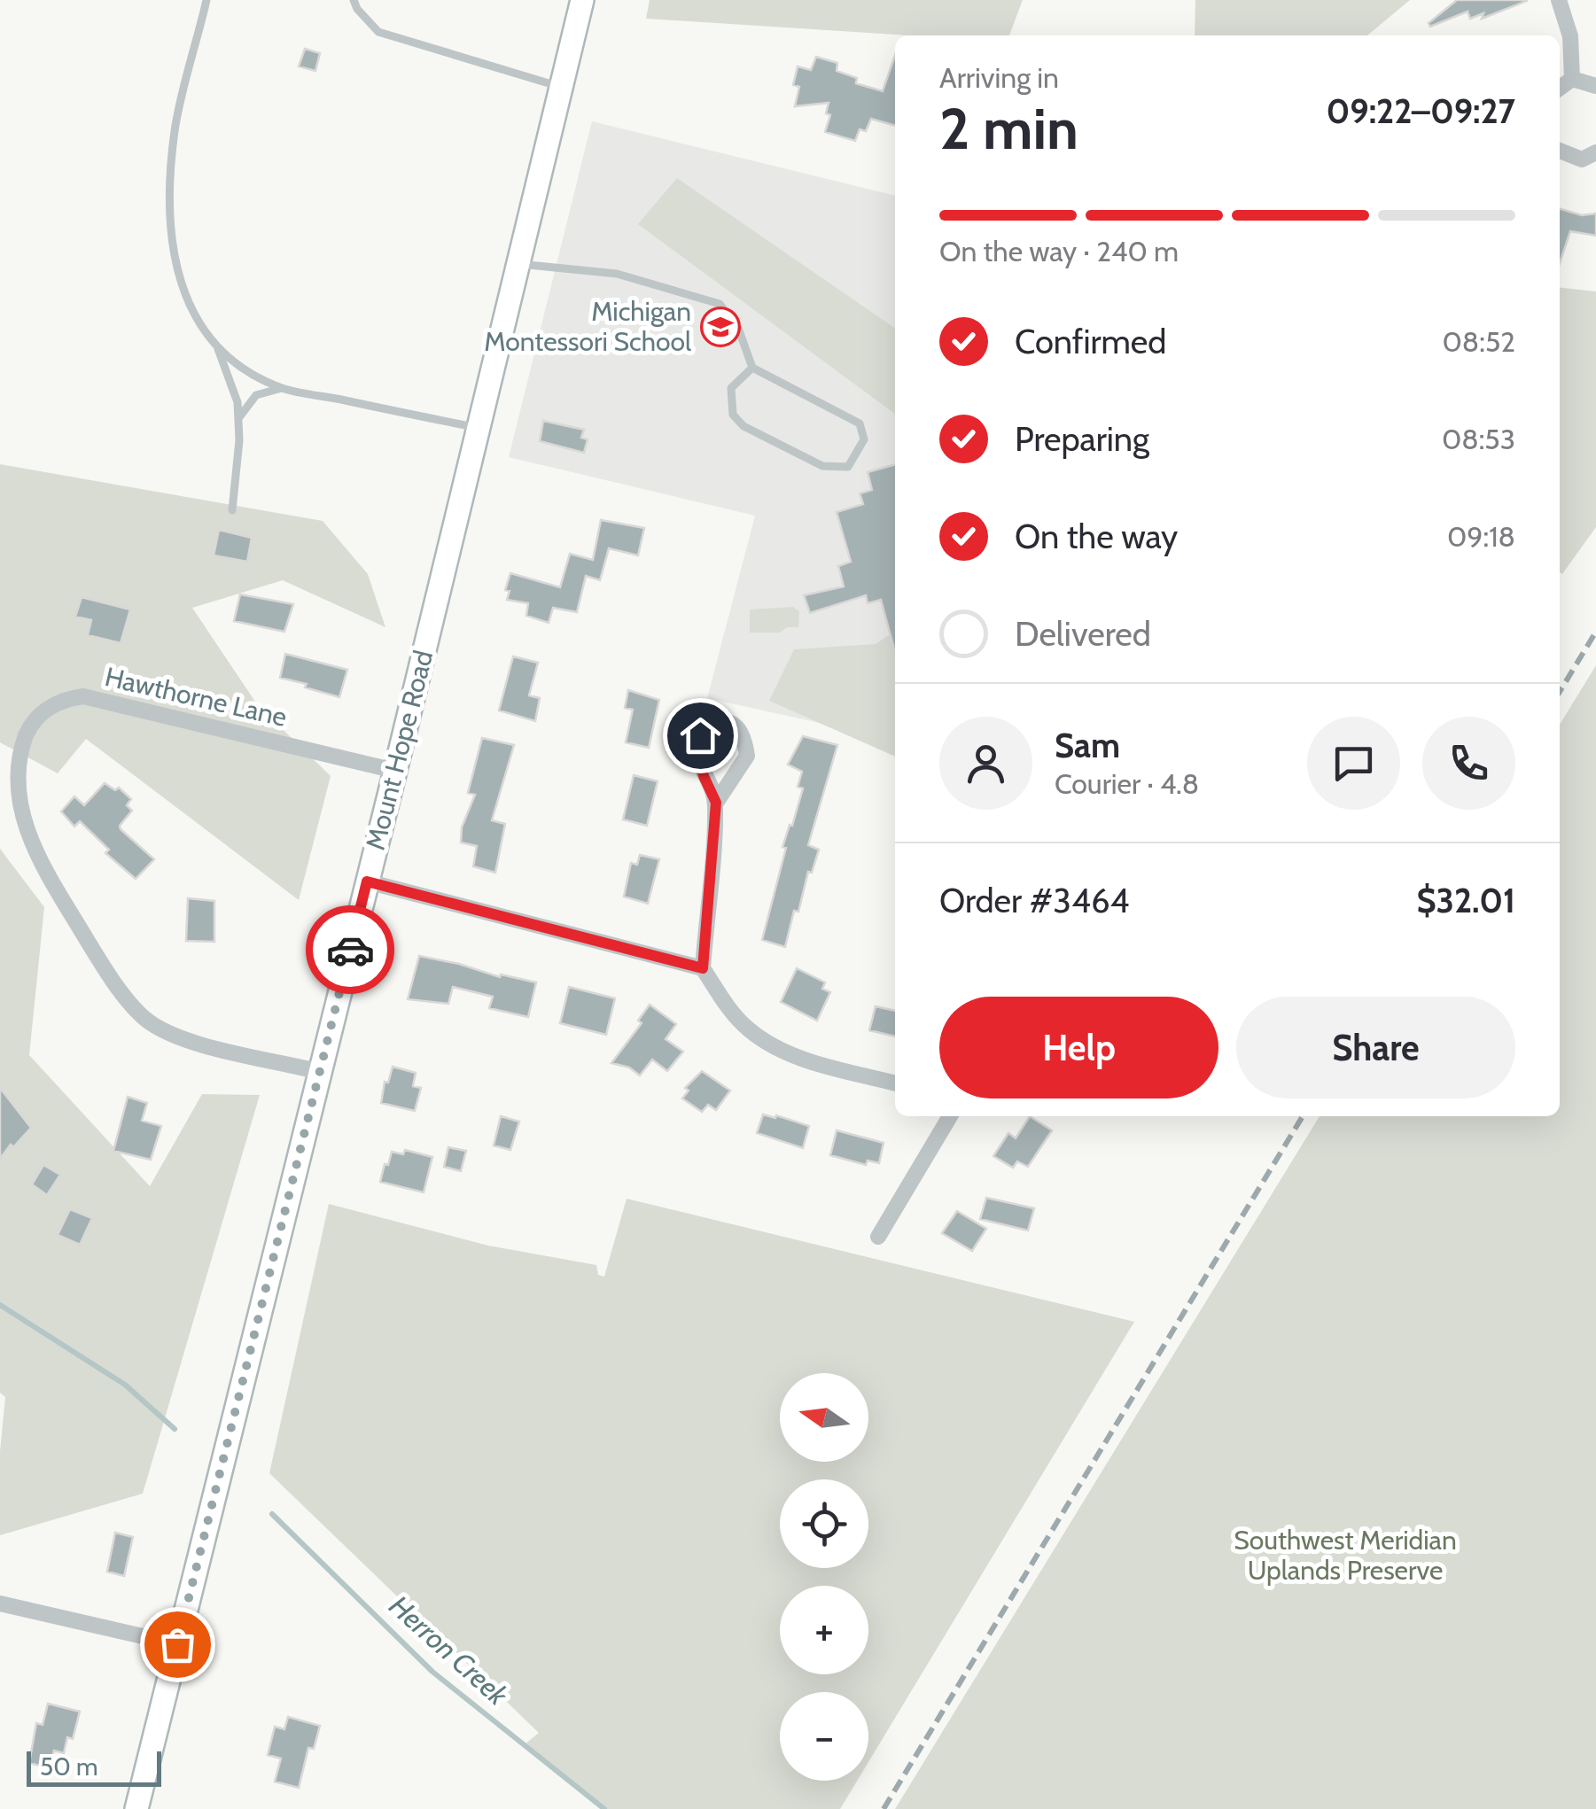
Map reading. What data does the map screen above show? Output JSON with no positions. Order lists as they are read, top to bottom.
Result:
{
  "streets": {
    "street": ["Hawthorne Lane", "Mount Hope Road"]
  },
  "crossings": [
    ["Hawthorne Lane", "Mount Hope Road"]
  ],
  "water": ["Herron Creek"],
  "parks": ["Southwest Meridian Uplands Preserve"],
  "places": {
    "school or university": ["Michigan Montessori School"]
  },
  "scale_bar": "50 m",
  "north": "left",
  "page": {
    "heading": ["2 min", "Arriving in", "09:22–09:27"],
    "panel": [
      "Sam",
      "Courier · 4.8",
      "Order #3464",
      "$32.01"
    ],
    "bar": "On the way · 240 m",
    "list": [
      ["Confirmed", "08:52"],
      ["Preparing", "08:53"],
      ["On the way", "09:18"],
      "Delivered"
    ],
    "buttons": ["Help", "Share"],
    "map_buttons": ["+", "−"],
    "scale": "50 m"
  }
}
